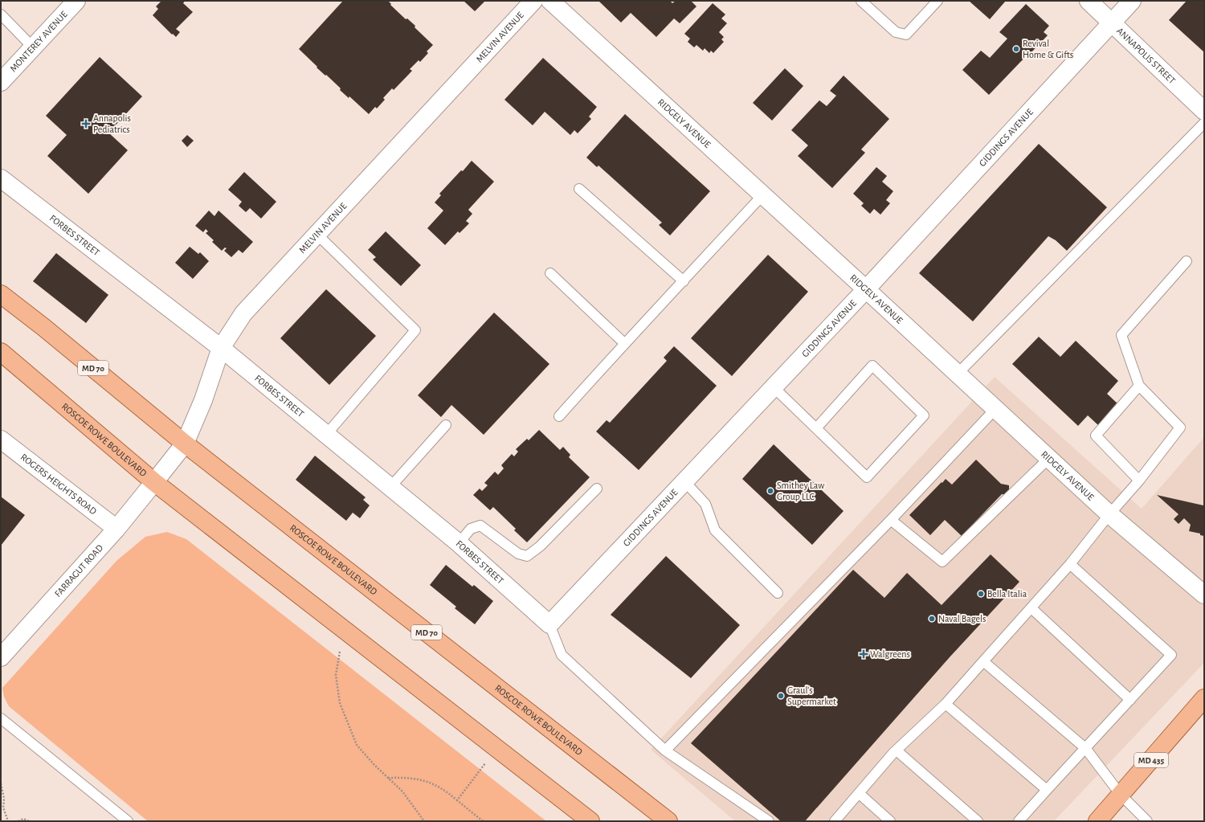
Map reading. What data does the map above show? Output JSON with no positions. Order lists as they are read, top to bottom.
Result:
{
  "streets": {
    "main road": ["MD 70", "ROSCOE ROWE BOULEVARD", "MD 435"],
    "street": [
      "MELVIN AVENUE",
      "MONTEREY AVENUE",
      "ANNAPOLIS STREET",
      "RIDGELY AVENUE",
      "GIDDINGS AVENUE",
      "FORBES STREET",
      "ROGERS HEIGHTS ROAD",
      "FARRAGUT ROAD"
    ]
  },
  "crossings": [
    ["MELVIN AVENUE", "FORBES STREET"],
    ["MELVIN AVENUE", "ROSCOE ROWE BOULEVARD"],
    ["MELVIN AVENUE", "FARRAGUT ROAD"],
    ["ANNAPOLIS STREET", "GIDDINGS AVENUE"],
    ["RIDGELY AVENUE", "GIDDINGS AVENUE"],
    ["GIDDINGS AVENUE", "FORBES STREET"],
    ["ROSCOE ROWE BOULEVARD", "FARRAGUT ROAD"],
    ["ROGERS HEIGHTS ROAD", "FARRAGUT ROAD"]
  ],
  "places": {
    "other": [
      "Revival Home & Gifts",
      "Smithey Law Group LLC",
      "Bella Italia",
      "Naval Bagels",
      "Graul's Supermarket"
    ],
    "health": ["Annapolis Pediatrics", "Walgreens"]
  }
}
